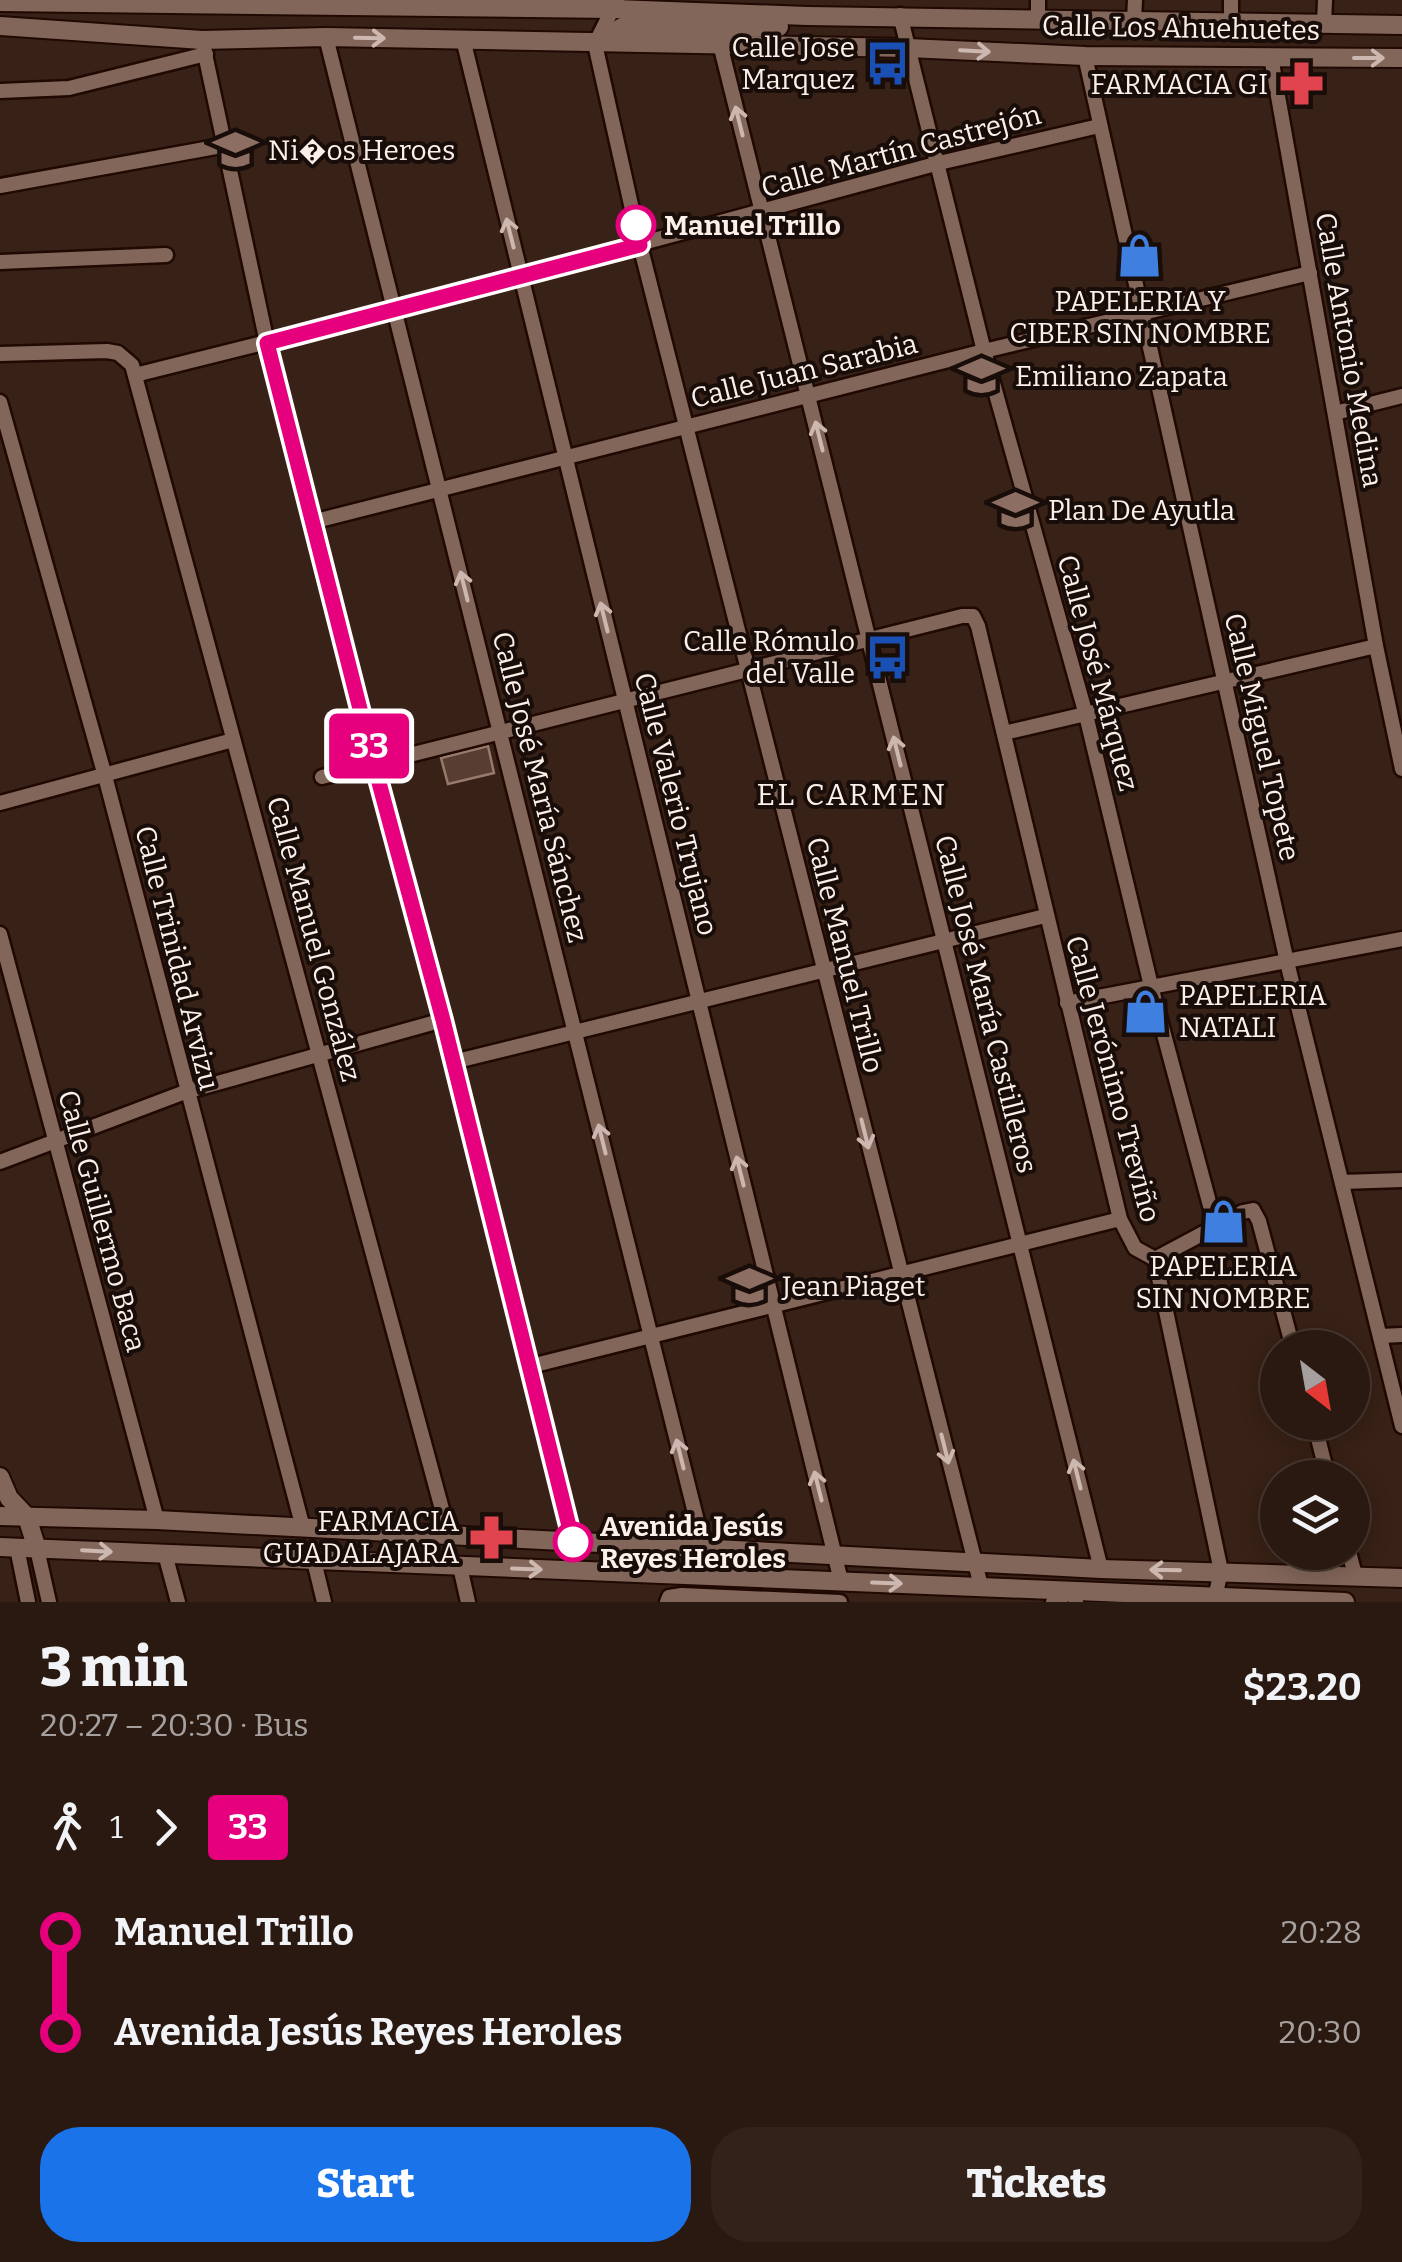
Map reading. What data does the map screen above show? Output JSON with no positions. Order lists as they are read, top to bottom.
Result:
{
  "streets": {
    "street": [
      "Calle Los Ahuehuetes",
      "Calle Martín Castrejón",
      "Calle Antonio Medina",
      "Calle Juan Sarabia",
      "Calle José Márquez",
      "Calle Miguel Topete",
      "Calle José María Sánchez",
      "Calle Valerio Trujano",
      "Calle Manuel González",
      "Calle Manuel Trillo",
      "Calle Trinidad Arvizu",
      "Calle José María Castilleros",
      "Calle Jerónimo Treviño",
      "Calle Guillermo Baca"
    ]
  },
  "crossings": [
    ["Calle Los Ahuehuetes", "Calle Antonio Medina"],
    ["Calle Los Ahuehuetes", "Calle José Márquez"],
    ["Calle Los Ahuehuetes", "Calle Miguel Topete"],
    ["Calle Los Ahuehuetes", "Calle José María Sánchez"],
    ["Calle Los Ahuehuetes", "Calle Valerio Trujano"],
    ["Calle Los Ahuehuetes", "Calle Manuel Trillo"],
    ["Calle Los Ahuehuetes", "Calle José María Castilleros"],
    ["Calle Martín Castrejón", "Calle José Márquez"],
    ["Calle Martín Castrejón", "Calle Miguel Topete"],
    ["Calle Martín Castrejón", "Calle José María Sánchez"],
    ["Calle Martín Castrejón", "Calle Valerio Trujano"],
    ["Calle Martín Castrejón", "Calle Manuel González"],
    ["Calle Martín Castrejón", "Calle Manuel Trillo"],
    ["Calle Martín Castrejón", "Calle José María Castilleros"],
    ["Calle Antonio Medina", "Calle Juan Sarabia"],
    ["Calle Juan Sarabia", "Calle José Márquez"],
    ["Calle Juan Sarabia", "Calle Miguel Topete"],
    ["Calle Juan Sarabia", "Calle José María Sánchez"],
    ["Calle Juan Sarabia", "Calle Valerio Trujano"],
    ["Calle Juan Sarabia", "Calle Manuel Trillo"],
    ["Calle Juan Sarabia", "Calle José María Castilleros"],
    ["Calle José María Castilleros", "Calle Jerónimo Treviño"]
  ],
  "one_way": [
    "Calle José María Sánchez",
    "Calle Valerio Trujano",
    "Calle Manuel Trillo",
    "Calle José María Castilleros"
  ],
  "districts": ["EL CARMEN"],
  "places": {
    "bus stop": ["Calle Jose Marquez", "Calle Rómulo del Valle"],
    "pharmacy": ["FARMACIA GI", "FARMACIA GUADALAJARA"],
    "school or university": [
      "Ni�os Heroes",
      "Emiliano Zapata",
      "Plan De Ayutla",
      "Jean Piaget"
    ],
    "other": ["Manuel Trillo", "Avenida Jesús Reyes Heroles"],
    "shop": ["PAPELERIA Y CIBER SIN NOMBRE", "PAPELERIA NATALI", "PAPELERIA SIN NOMBRE"]
  },
  "lines": ["bus line 33"],
  "north": "bottom right",
  "page": {
    "on_map": "33",
    "heading": ["3 min", "20:27 – 20:30 · Bus", "$23.20"],
    "legs": ["1", "33"],
    "list": [
      {
        "name": "Manuel Trillo",
        "value": "20:28"
      },
      {
        "name": "Avenida Jesús Reyes Heroles",
        "value": "20:30"
      }
    ],
    "buttons": ["Start", "Tickets"]
  }
}
